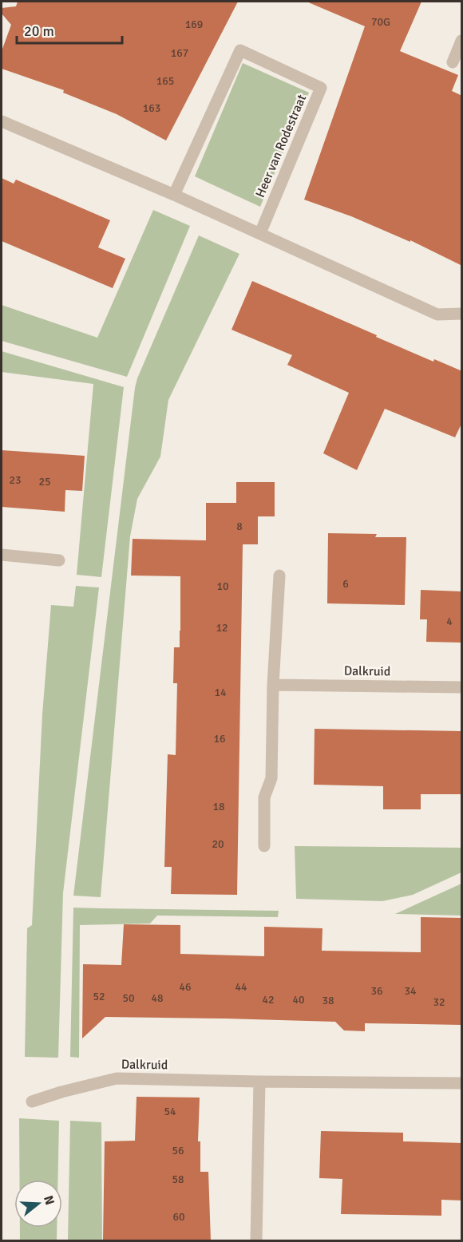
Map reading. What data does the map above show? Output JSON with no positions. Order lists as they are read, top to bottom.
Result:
{
  "streets": {
    "street": ["Heer van Rodestraat", "Dalkruid"]
  },
  "house_numbers": [
    "70G",
    "169",
    "167",
    "165",
    "163",
    "23",
    "25",
    "8",
    "6",
    "10",
    "4",
    "12",
    "14",
    "16",
    "18",
    "20",
    "46",
    "44",
    "36",
    "34",
    "52",
    "50",
    "48",
    "42",
    "40",
    "38",
    "32",
    "54",
    "56",
    "58",
    "60"
  ],
  "scale_bar": "20 m",
  "north": "right"
}
